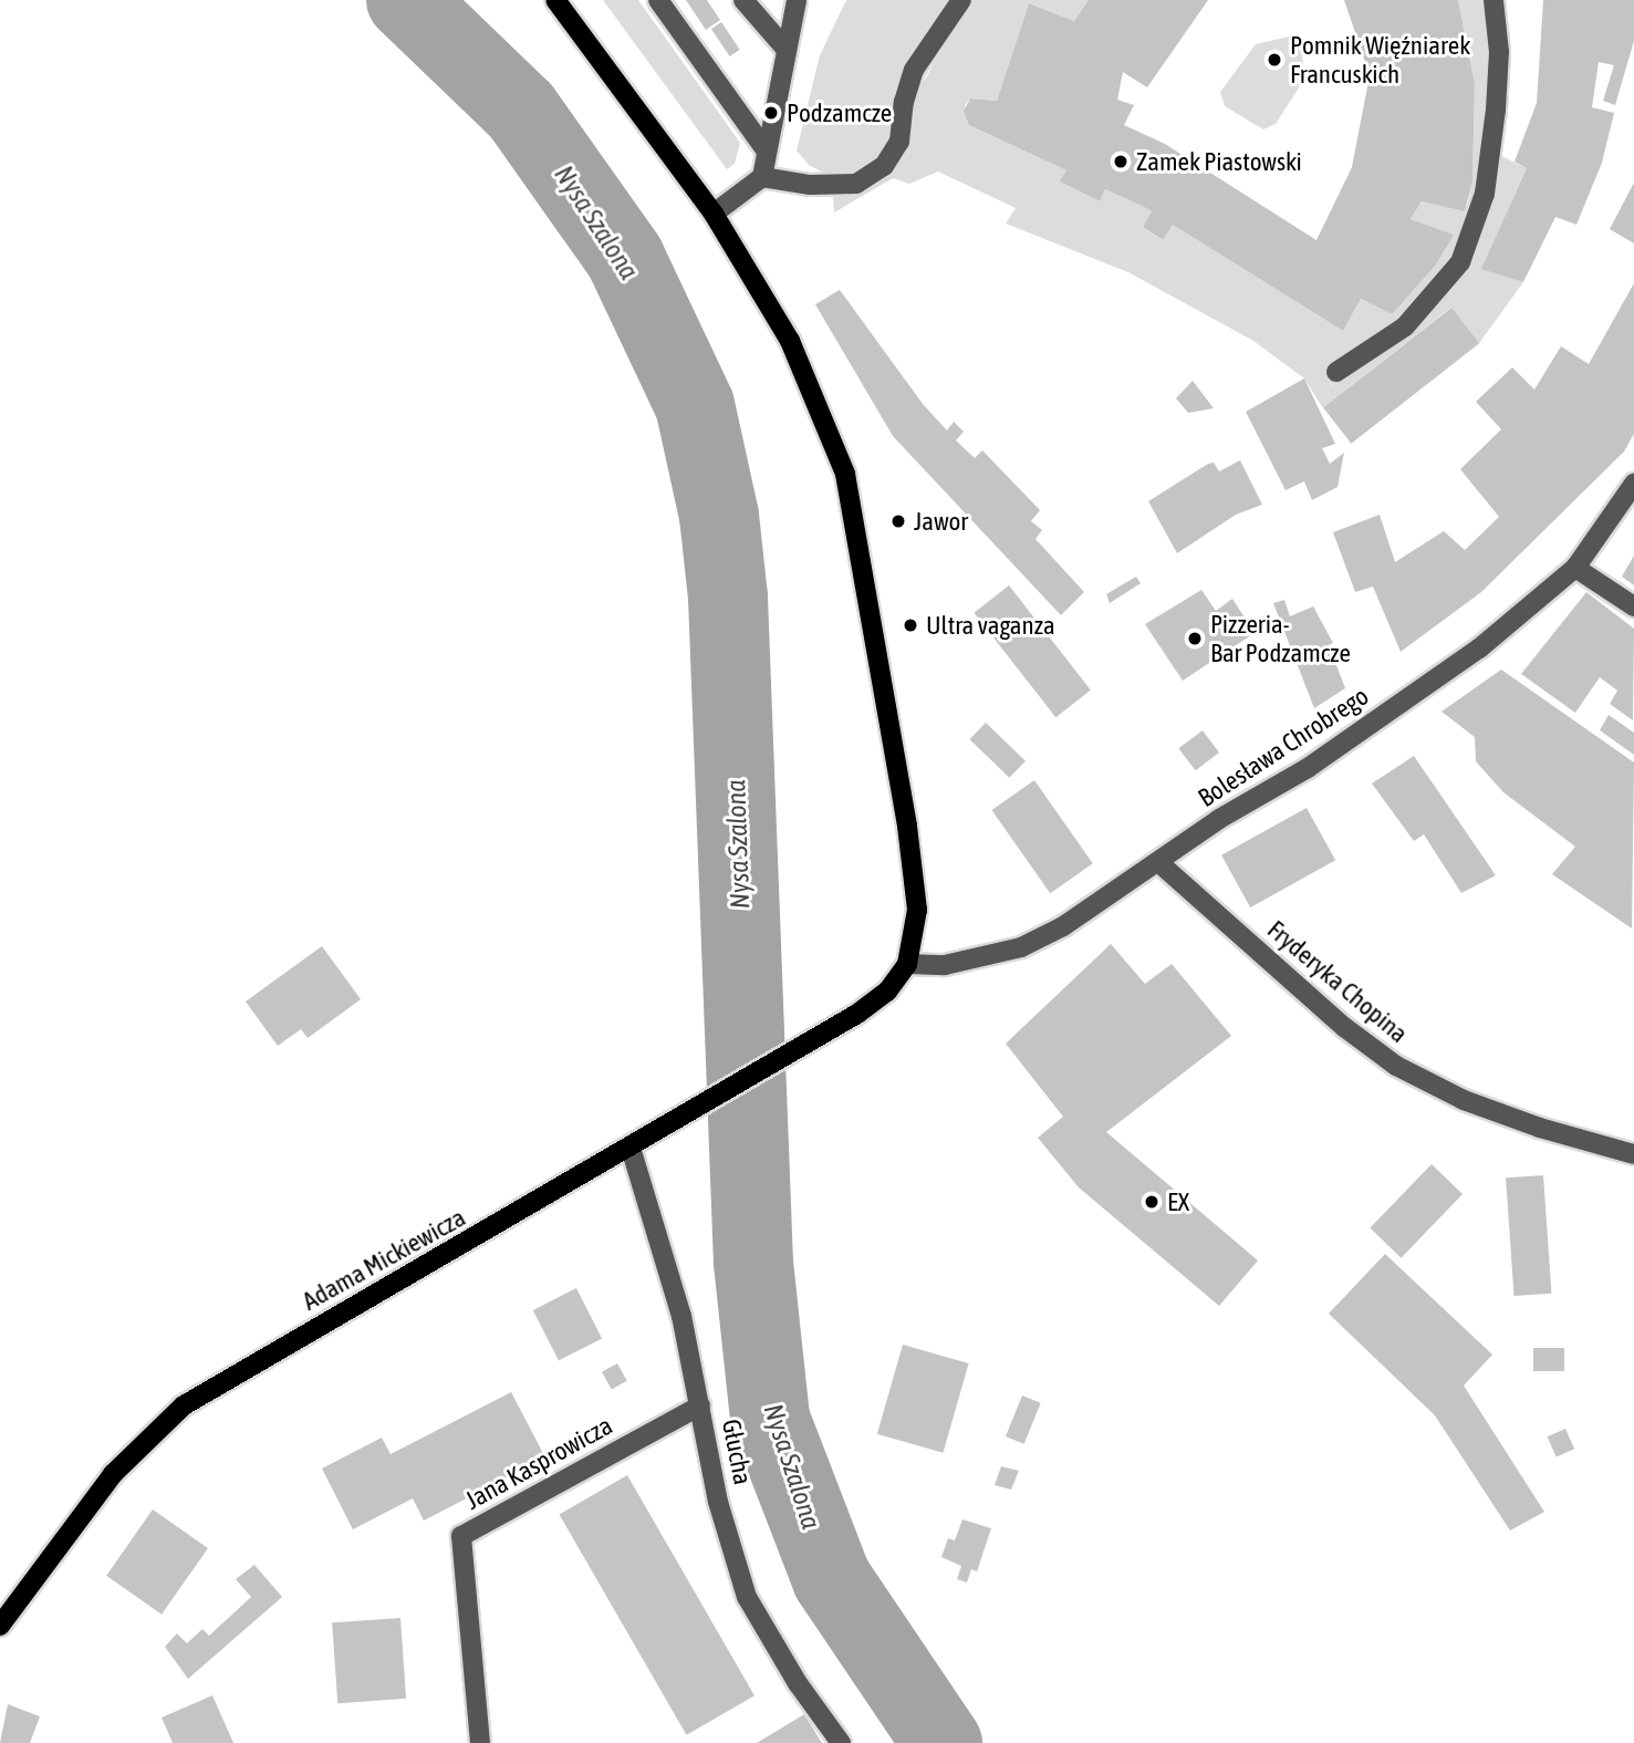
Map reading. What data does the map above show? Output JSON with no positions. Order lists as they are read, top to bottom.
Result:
{
  "streets": {
    "main road": ["Adama Mickiewicza"],
    "street": [
      "Bolesława Chrobrego",
      "Fryderyka Chopina",
      "Głucha",
      "Jana Kasprowicza"
    ]
  },
  "crossings": [
    ["Bolesława Chrobrego", "Fryderyka Chopina"],
    ["Bolesława Chrobrego", "Adama Mickiewicza"],
    ["Adama Mickiewicza", "Głucha"],
    ["Głucha", "Jana Kasprowicza"]
  ],
  "water": ["Nysa Szalona"],
  "places": [
    "Pomnik Więźniarek Francuskich",
    "Podzamcze",
    "Zamek Piastowski",
    "Jawor",
    "Ultra vaganza",
    "Pizzeria- Bar Podzamcze",
    "EX"
  ]
}
